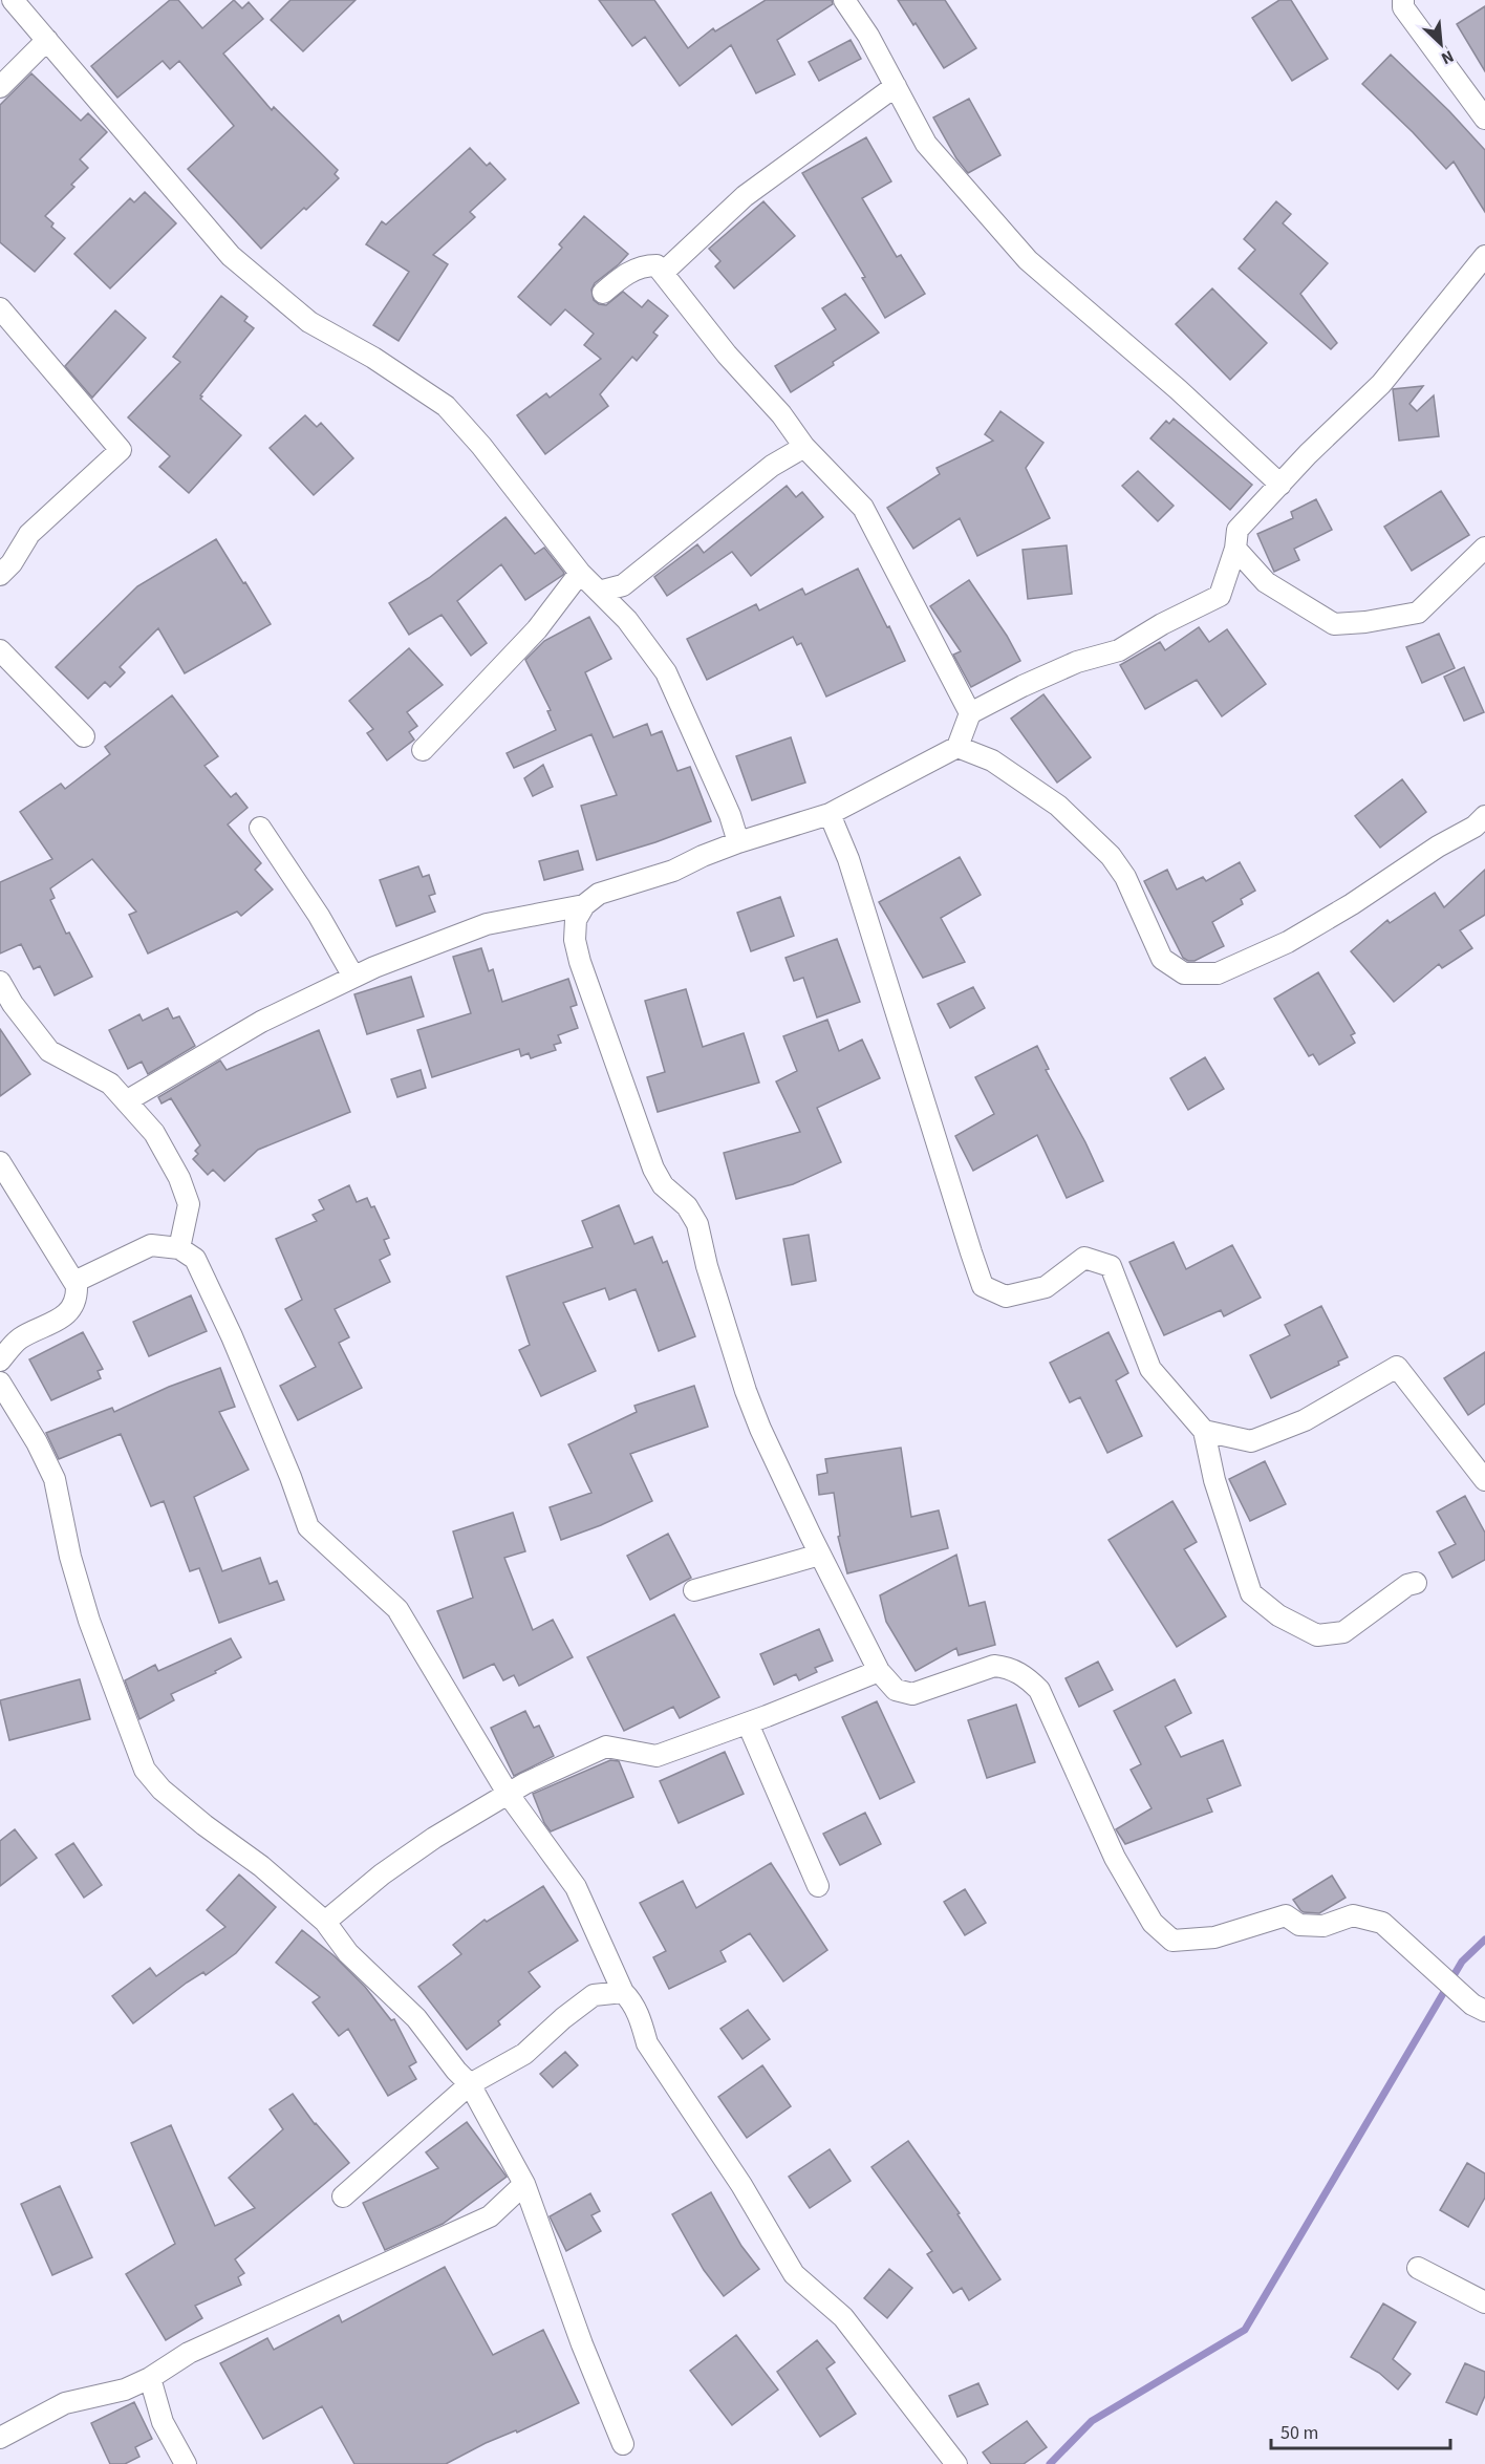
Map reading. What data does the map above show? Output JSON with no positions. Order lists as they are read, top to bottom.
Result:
{
  "scale_bar": "50 m",
  "north": "bottom right"
}
